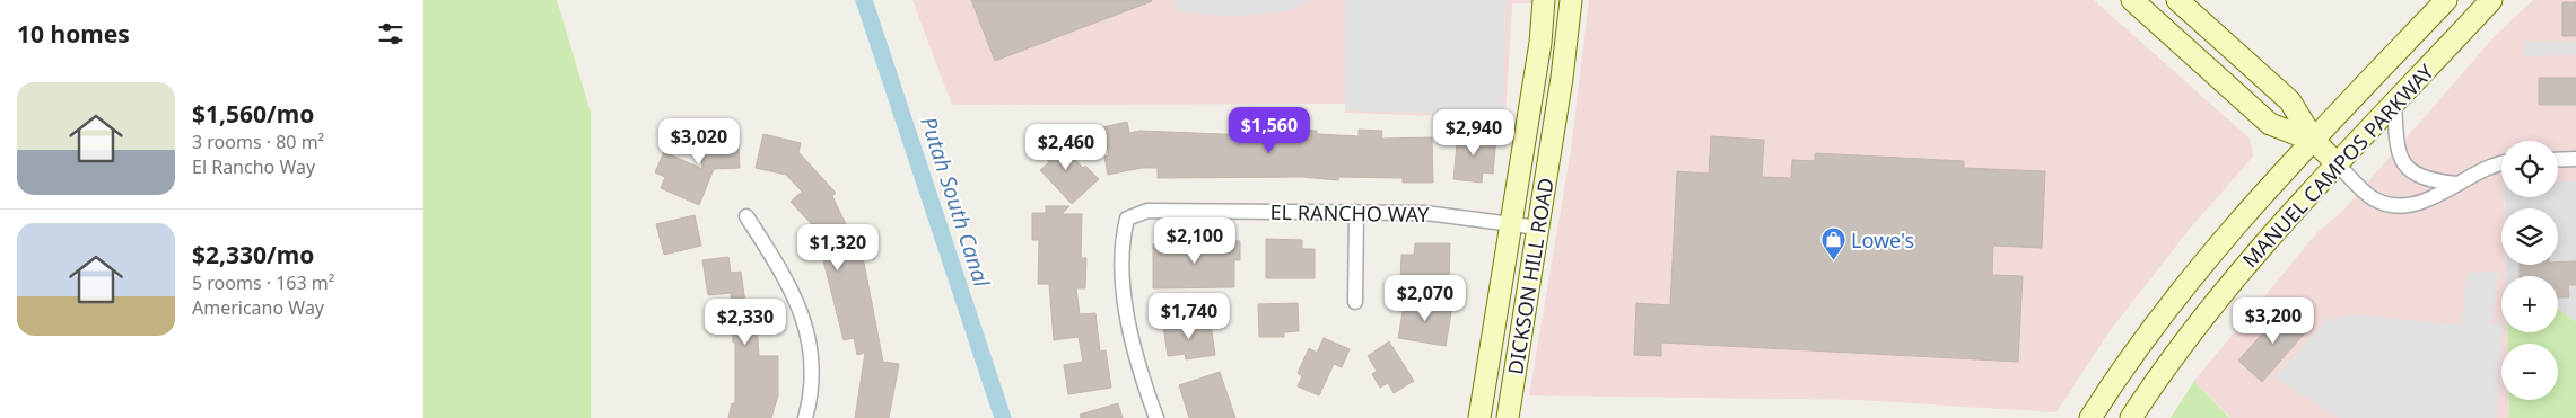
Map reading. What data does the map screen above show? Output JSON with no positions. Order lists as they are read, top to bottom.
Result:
{
  "streets": {
    "main road": ["MANUEL CAMPOS PARKWAY", "DICKSON HILL ROAD"],
    "street": ["EL RANCHO WAY"]
  },
  "crossings": [
    ["EL RANCHO WAY", "DICKSON HILL ROAD"]
  ],
  "water": ["Putah South Canal"],
  "places": {
    "shop": ["Lowe's"]
  },
  "page": {
    "heading": "10 homes",
    "list": [
      {
        "name": "$1,560/mo",
        "note": "3 rooms · 80 m² · El Rancho Way"
      },
      {
        "name": "$2,330/mo",
        "note": "5 rooms · 163 m² · Americano Way"
      }
    ],
    "price": [
      "$1,560",
      "$2,940",
      "$3,020",
      "$2,460",
      "$2,100",
      "$1,320",
      "$2,070",
      "$1,740",
      "$3,200",
      "$2,330"
    ],
    "map_buttons": ["+", "−"]
  }
}
